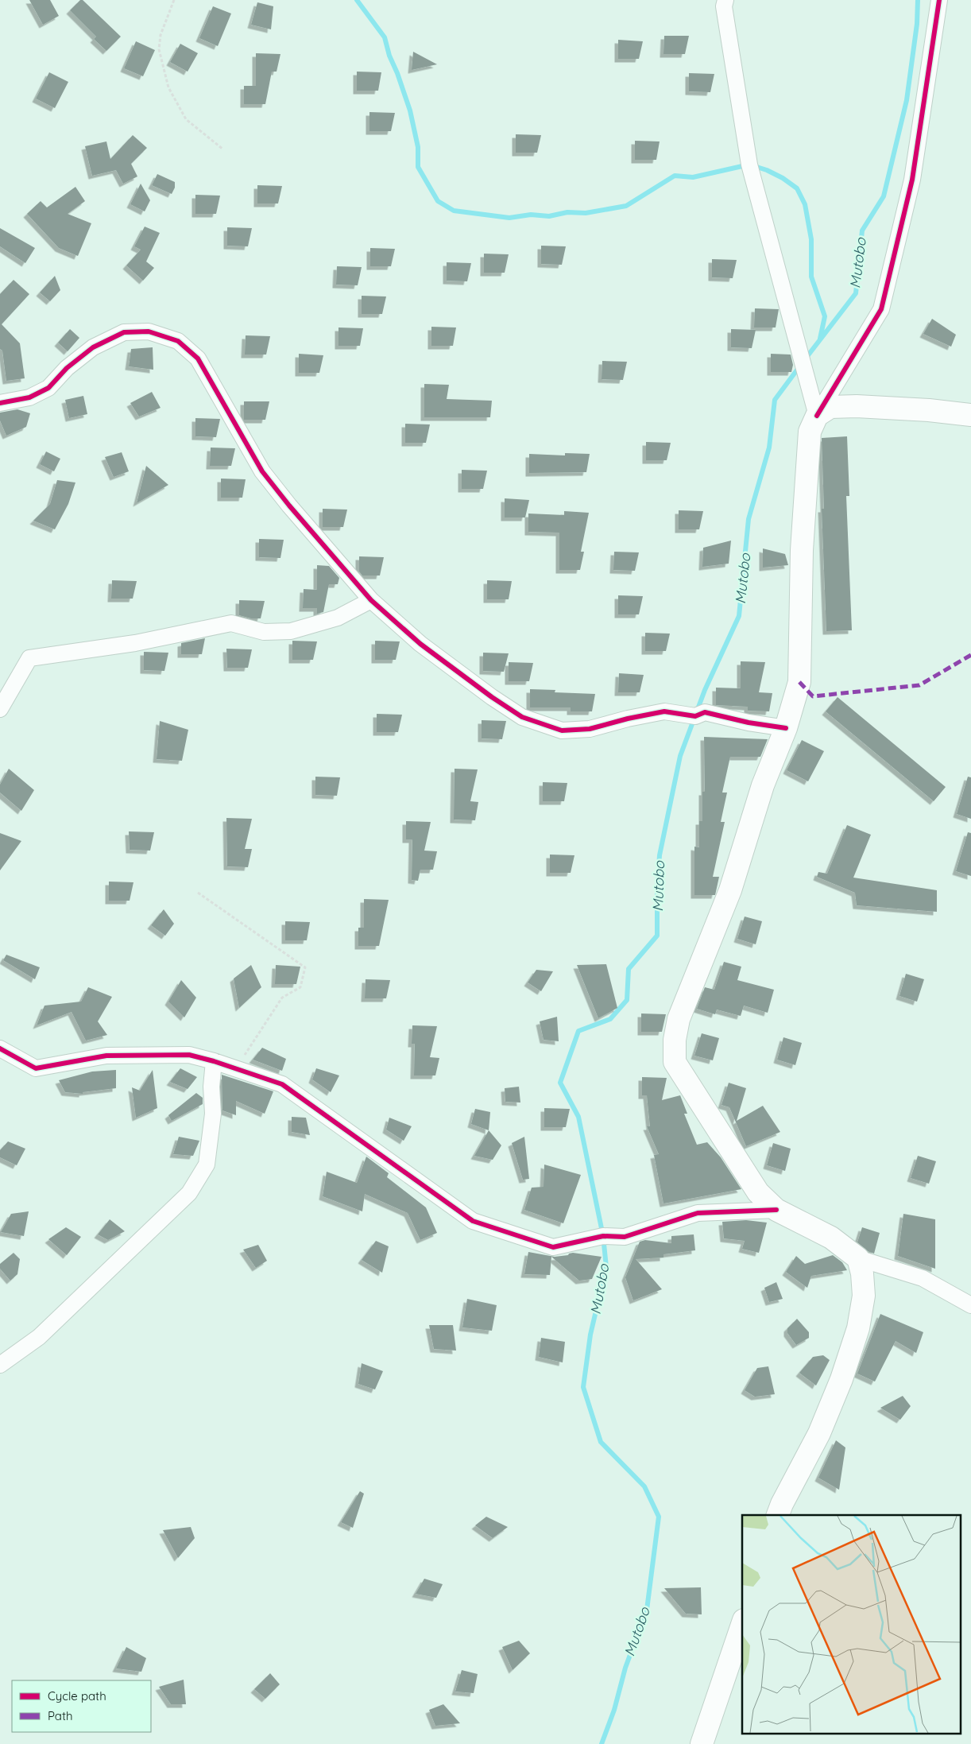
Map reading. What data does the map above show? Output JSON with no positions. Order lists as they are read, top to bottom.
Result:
{
  "water": ["Mutobo"],
  "legend": ["Cycle path", "Path"]
}
